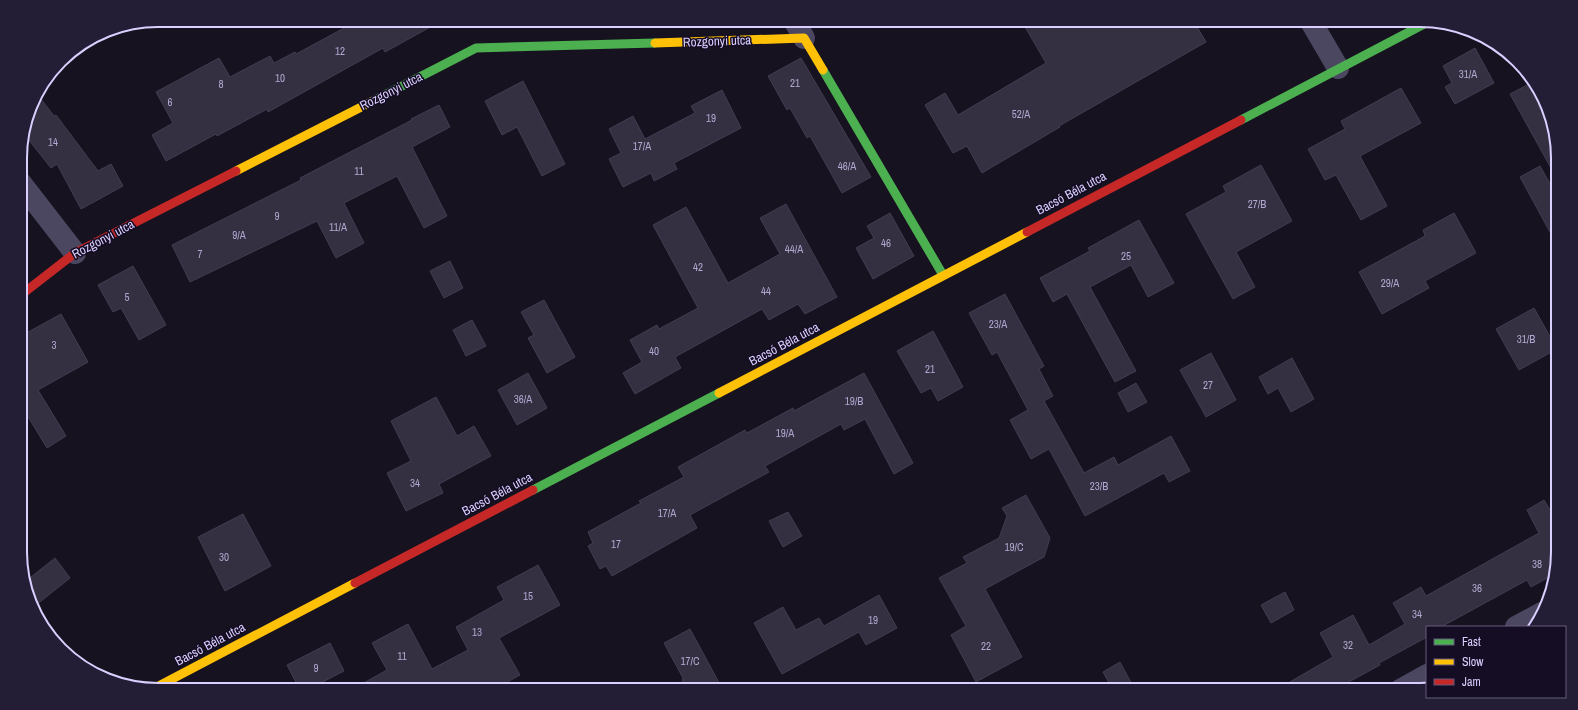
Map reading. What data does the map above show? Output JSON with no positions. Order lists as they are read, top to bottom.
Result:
{
  "streets": {
    "main road": ["Rozgonyi utca", "Bacsó Béla utca"]
  },
  "crossings": [
    ["Rozgonyi utca", "Bacsó Béla utca"]
  ],
  "house_numbers": [
    "12",
    "31/A",
    "10",
    "21",
    "8",
    "6",
    "52/A",
    "19",
    "14",
    "17/A",
    "46/A",
    "11",
    "27/B",
    "9",
    "11/A",
    "9/A",
    "46",
    "44/A",
    "7",
    "25",
    "42",
    "29/A",
    "44",
    "5",
    "23/A",
    "31/B",
    "3",
    "40",
    "21",
    "27",
    "36/A",
    "19/B",
    "19/A",
    "34",
    "23/B",
    "17/A",
    "17",
    "19/C",
    "30",
    "38",
    "36",
    "15",
    "34",
    "19",
    "13",
    "32",
    "22",
    "11",
    "17/C",
    "9"
  ],
  "legend": ["Fast", "Slow", "Jam"]
}
